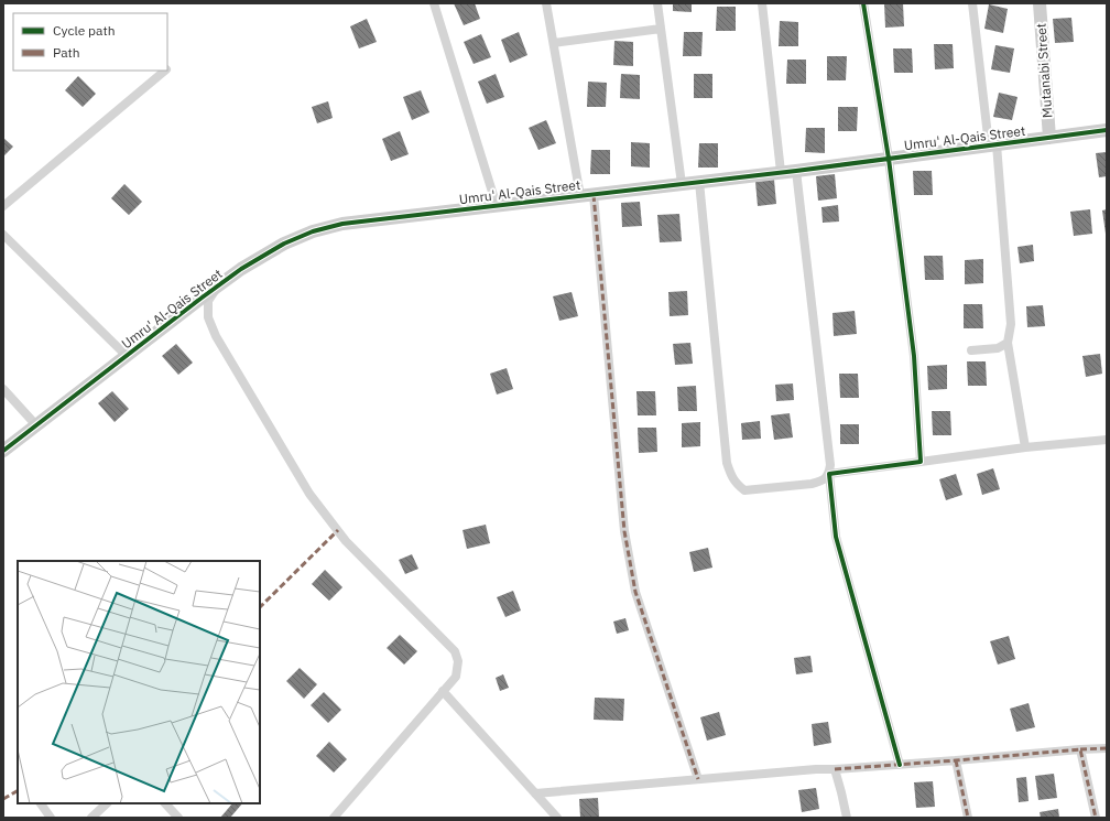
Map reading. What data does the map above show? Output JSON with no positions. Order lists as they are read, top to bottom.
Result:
{
  "streets": {
    "street": ["Mutanabi Street", "Umru' Al-Qais Street"]
  },
  "crossings": [
    ["Mutanabi Street", "Umru' Al-Qais Street"]
  ],
  "legend": ["Cycle path", "Path"]
}
